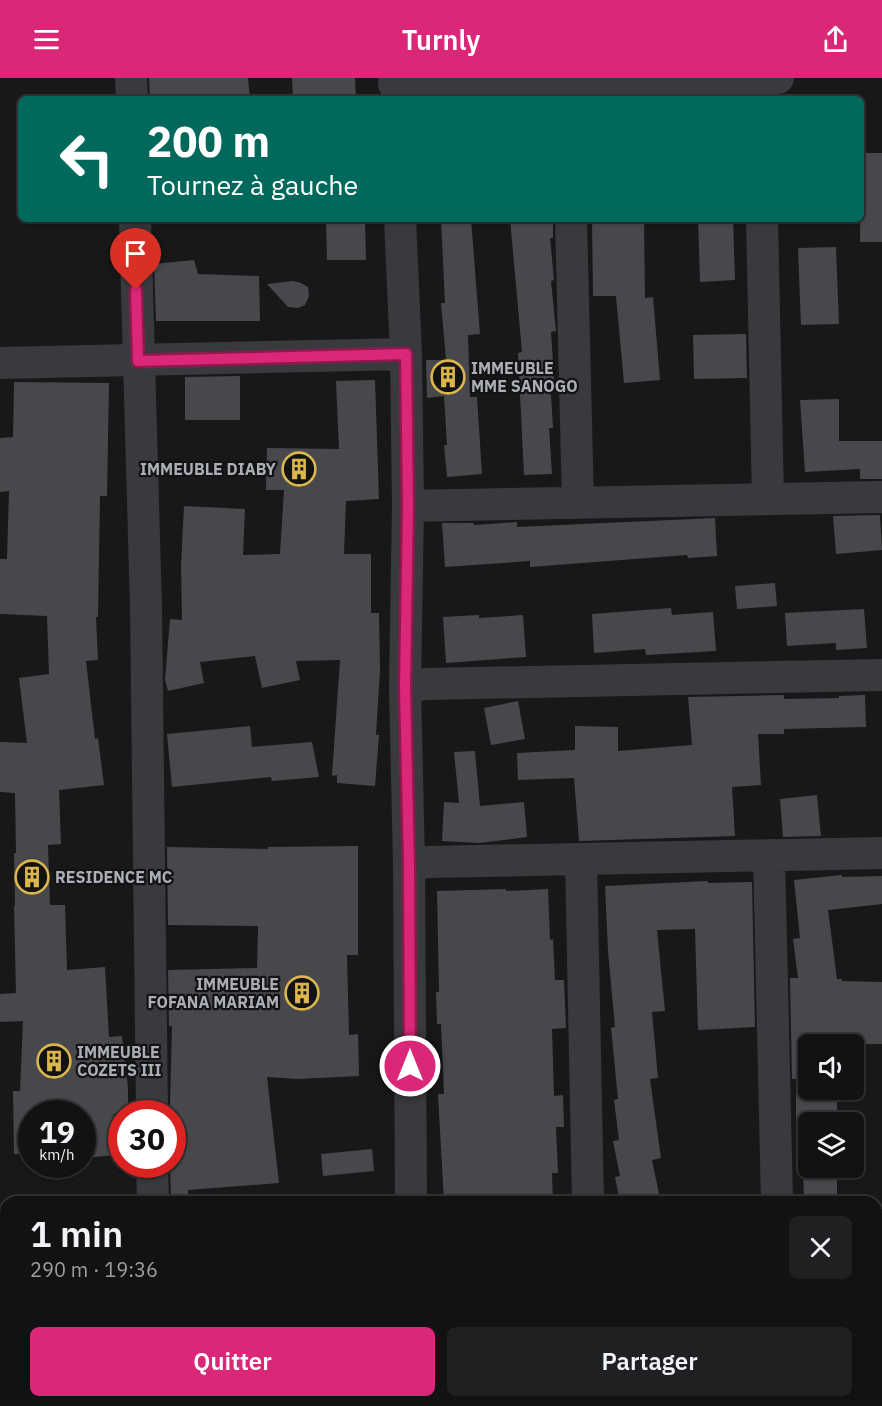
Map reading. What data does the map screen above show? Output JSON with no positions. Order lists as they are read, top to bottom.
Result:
{
  "places": {
    "building": [
      "IMMEUBLE MME SANOGO",
      "IMMEUBLE DIABY",
      "RESIDENCE MC",
      "IMMEUBLE FOFANA MARIAM",
      "IMMEUBLE COZETS III"
    ]
  },
  "page": {
    "header": "Turnly",
    "turn": ["200 m", "Tournez à gauche"],
    "speed": "19 km/h",
    "limit": "30",
    "heading": ["1 min", "290 m · 19:36"],
    "buttons": ["Quitter", "Partager"]
  }
}
